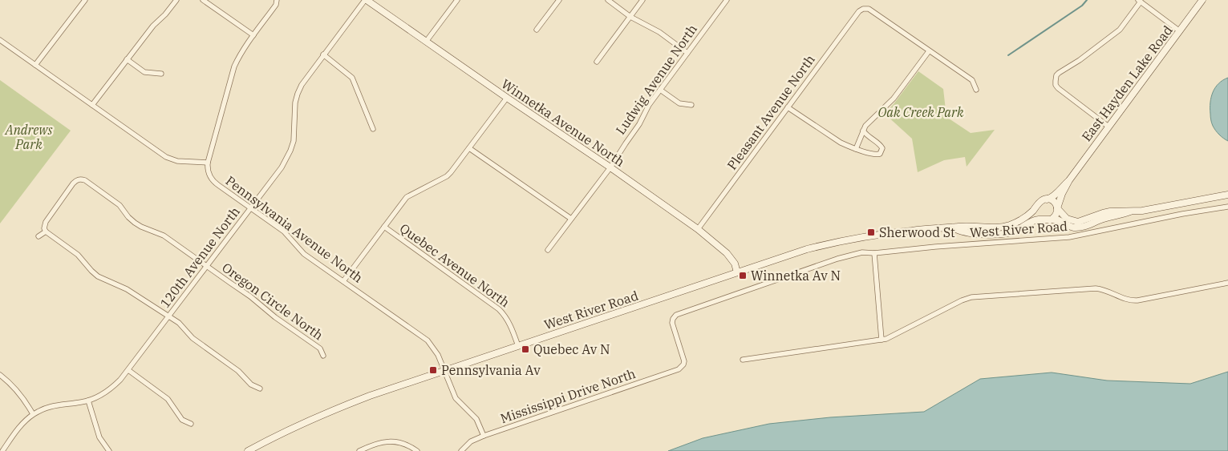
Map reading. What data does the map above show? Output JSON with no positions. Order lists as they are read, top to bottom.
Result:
{
  "streets": {
    "main road": ["East Hayden Lake Road", "Winnetka Avenue North", "West River Road"],
    "street": [
      "Ludwig Avenue North",
      "Pleasant Avenue North",
      "Pennsylvania Avenue North",
      "120th Avenue North",
      "Quebec Avenue North",
      "Oregon Circle North",
      "Mississippi Drive North"
    ]
  },
  "crossings": [
    ["Ludwig Avenue North", "Winnetka Avenue North"],
    ["East Hayden Lake Road", "West River Road"],
    ["Pleasant Avenue North", "Winnetka Avenue North"],
    ["Winnetka Avenue North", "West River Road"],
    ["Winnetka Avenue North", "120th Avenue North"],
    ["Pennsylvania Avenue North", "West River Road"],
    ["Pennsylvania Avenue North", "120th Avenue North"],
    ["Pennsylvania Avenue North", "Mississippi Drive North"],
    ["West River Road", "Quebec Avenue North"],
    ["West River Road", "Mississippi Drive North"],
    ["120th Avenue North", "Oregon Circle North"]
  ],
  "parks": ["Oak Creek Park", "Andrews Park"],
  "places": {
    "transit": [
      "Sherwood St",
      "Winnetka Av N",
      "Quebec Av N",
      "Pennsylvania Av"
    ]
  }
}
